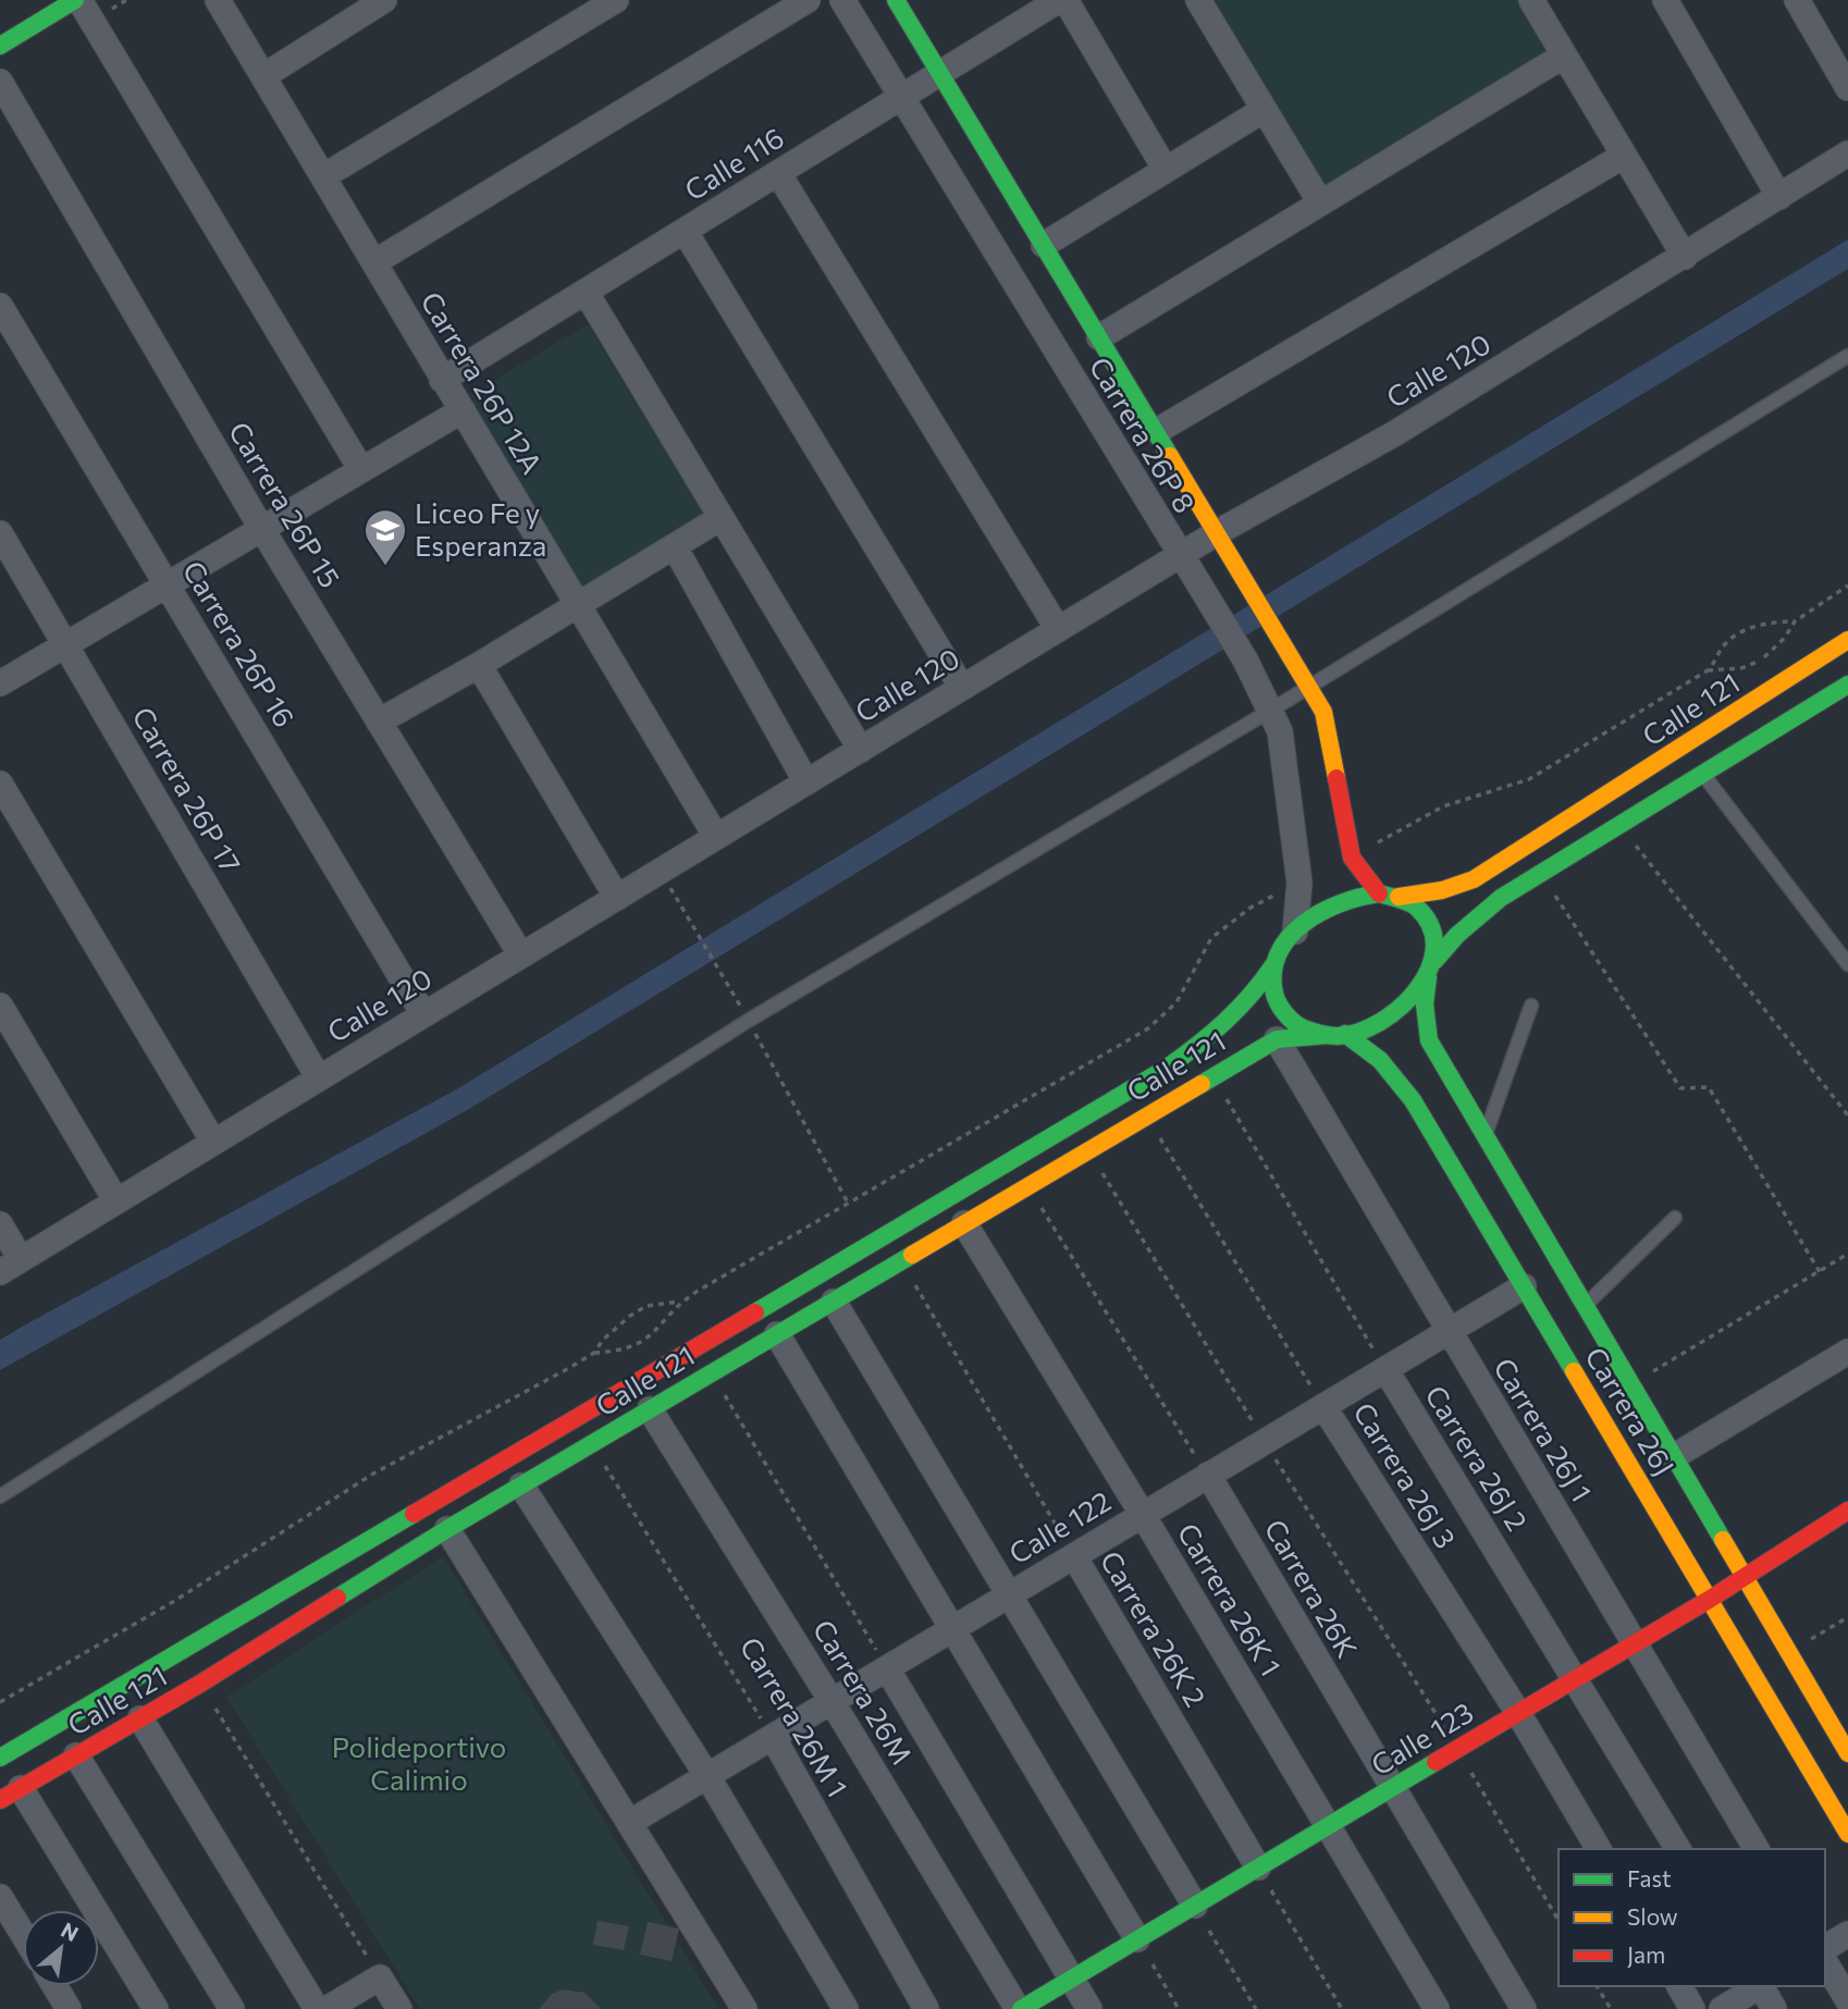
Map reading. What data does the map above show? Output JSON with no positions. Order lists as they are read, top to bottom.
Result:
{
  "streets": {
    "main road": [
      "Carrera 26P 8",
      "Calle 121",
      "Carrera 26J",
      "Calle 123"
    ],
    "street": [
      "Calle 116",
      "Calle 120",
      "Carrera 26P 12A",
      "Carrera 26P 15",
      "Carrera 26P 16",
      "Carrera 26P 17",
      "Carrera 26J 1",
      "Carrera 26J 2",
      "Carrera 26J 3",
      "Calle 122",
      "Carrera 26K",
      "Carrera 26K 1",
      "Carrera 26K 2",
      "Carrera 26M",
      "Carrera 26M 1"
    ]
  },
  "crossings": [
    ["Calle 116", "Carrera 26P 12A"],
    ["Calle 116", "Carrera 26P 8"],
    ["Calle 120", "Carrera 26P 12A"],
    ["Calle 120", "Carrera 26P 8"],
    ["Calle 120", "Carrera 26P 15"],
    ["Calle 120", "Carrera 26P 16"],
    ["Calle 120", "Carrera 26P 17"],
    ["Carrera 26P 8", "Calle 121"],
    ["Carrera 26P 8", "Carrera 26J"],
    ["Calle 121", "Carrera 26J"],
    ["Calle 121", "Carrera 26J 1"],
    ["Calle 121", "Carrera 26K 1"],
    ["Calle 121", "Carrera 26M"],
    ["Carrera 26J", "Calle 122"],
    ["Carrera 26J", "Calle 123"],
    ["Carrera 26J 1", "Calle 122"],
    ["Carrera 26J 1", "Calle 123"],
    ["Carrera 26J 2", "Calle 122"],
    ["Carrera 26J 2", "Calle 123"],
    ["Carrera 26J 3", "Calle 122"],
    ["Carrera 26J 3", "Calle 123"],
    ["Calle 122", "Carrera 26K"],
    ["Calle 122", "Carrera 26K 1"],
    ["Calle 122", "Carrera 26K 2"],
    ["Calle 122", "Carrera 26M"],
    ["Calle 122", "Carrera 26M 1"],
    ["Carrera 26K", "Calle 123"],
    ["Carrera 26K 1", "Calle 123"],
    ["Carrera 26K 2", "Calle 123"],
    ["Carrera 26M", "Calle 123"]
  ],
  "parks": ["Polideportivo Calimio"],
  "places": {
    "school or university": ["Liceo Fe y Esperanza"]
  },
  "legend": ["Fast", "Slow", "Jam"],
  "north": "top right"
}
